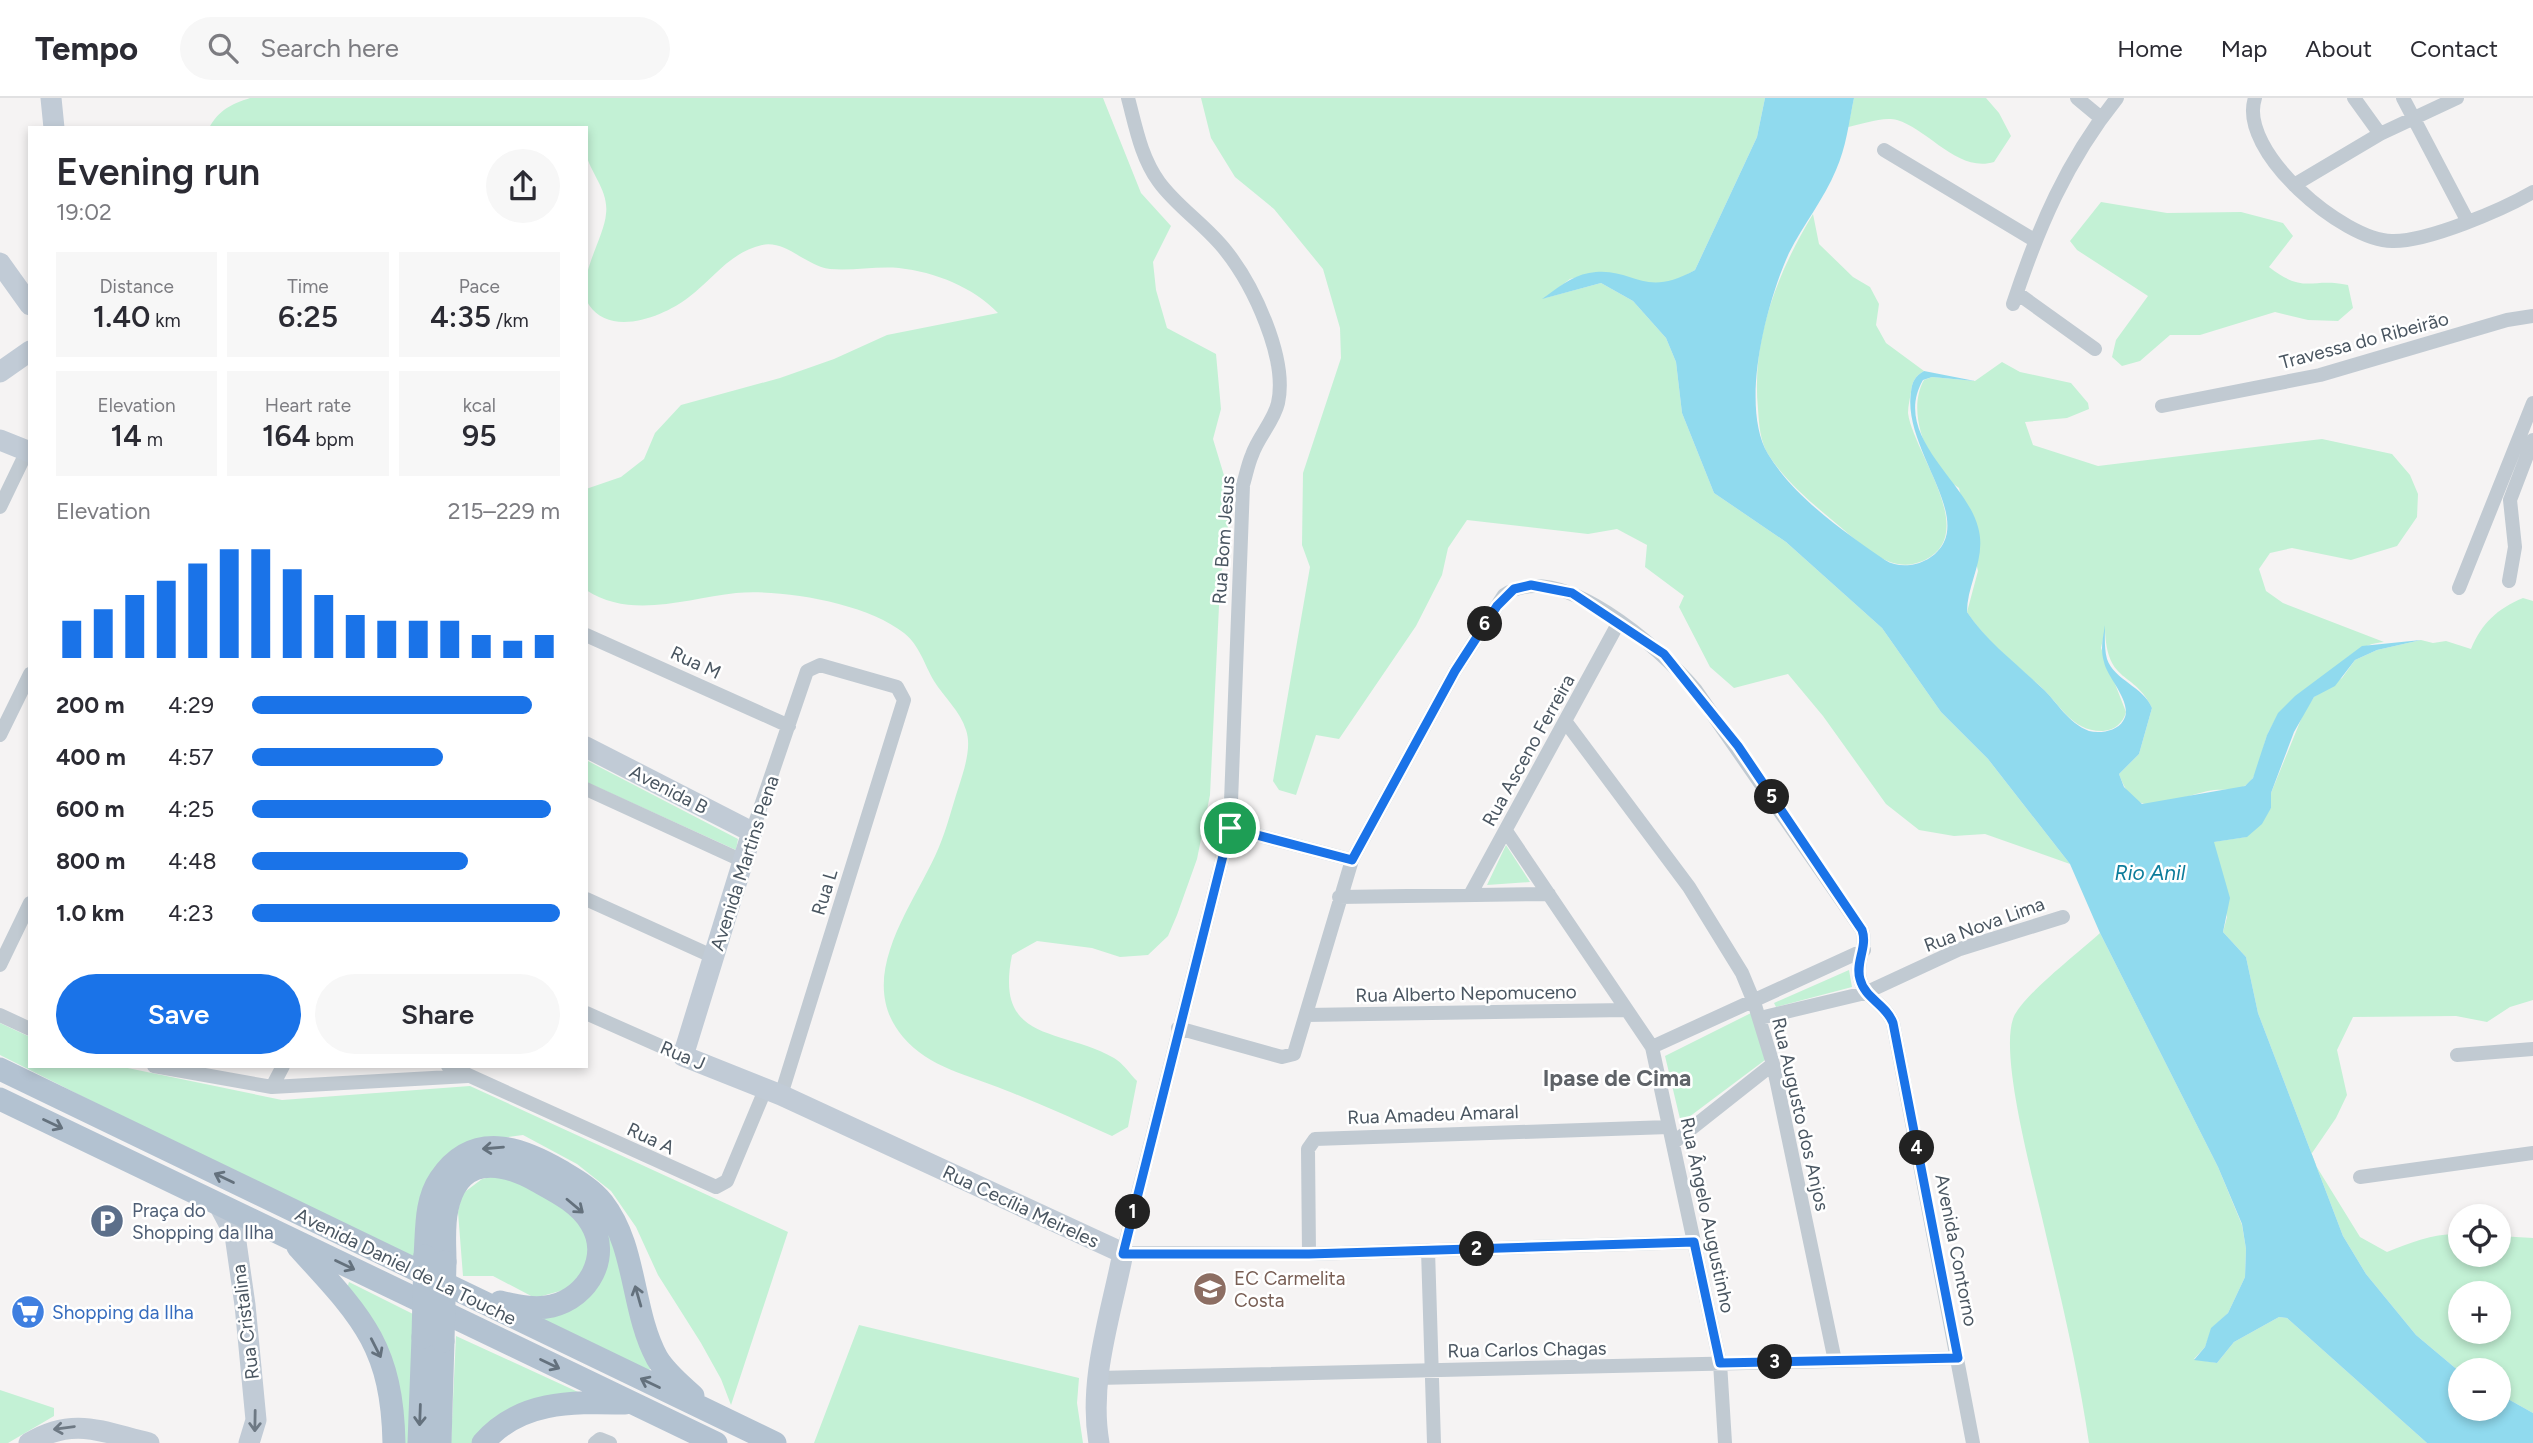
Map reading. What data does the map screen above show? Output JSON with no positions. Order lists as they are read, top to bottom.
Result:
{
  "streets": {
    "main road": ["Avenida Daniel de La Touche"],
    "street": [
      "Travessa do Ribeirão",
      "Rua Bom Jesus",
      "Rua M",
      "Rua Asceno Ferreira",
      "Avenida B",
      "Avenida Martins Pena",
      "Rua L",
      "Rua Nova Lima",
      "Rua Alberto Nepomuceno",
      "Rua J",
      "Rua Amadeu Amaral",
      "Rua Augusto dos Anjos",
      "Rua A",
      "Rua Cecília Meireles",
      "Rua Ângelo Augustinho",
      "Avenida Contorno",
      "Rua Cristalina",
      "Rua Carlos Chagas"
    ]
  },
  "crossings": [
    ["Rua Bom Jesus", "Rua Cecília Meireles"],
    ["Rua M", "Avenida Martins Pena"],
    ["Rua Asceno Ferreira", "Rua Augusto dos Anjos"],
    ["Rua Asceno Ferreira", "Rua Ângelo Augustinho"],
    ["Avenida B", "Avenida Martins Pena"],
    ["Avenida Martins Pena", "Rua L"],
    ["Avenida Martins Pena", "Rua J"],
    ["Rua L", "Rua J"],
    ["Rua L", "Rua A"],
    ["Rua L", "Rua Cecília Meireles"],
    ["Rua Nova Lima", "Rua Augusto dos Anjos"],
    ["Rua Nova Lima", "Avenida Contorno"],
    ["Rua Alberto Nepomuceno", "Rua Ângelo Augustinho"],
    ["Rua J", "Rua A"],
    ["Rua J", "Rua Cecília Meireles"],
    ["Rua Amadeu Amaral", "Rua Cecília Meireles"],
    ["Rua Amadeu Amaral", "Rua Ângelo Augustinho"],
    ["Rua Augusto dos Anjos", "Rua Carlos Chagas"],
    ["Rua A", "Rua Cecília Meireles"],
    ["Rua Cecília Meireles", "Rua Ângelo Augustinho"],
    ["Rua Ângelo Augustinho", "Rua Carlos Chagas"],
    ["Avenida Contorno", "Rua Carlos Chagas"],
    ["Avenida Daniel de La Touche", "Rua Cristalina"]
  ],
  "one_way": ["Rua Cristalina"],
  "districts": ["Ipase de Cima"],
  "water": ["Rio Anil"],
  "places": {
    "parking": ["Praça do Shopping da Ilha"],
    "school or university": ["EC Carmelita Costa"],
    "supermarket": ["Shopping da Ilha"]
  },
  "page": {
    "header": "Tempo",
    "search": "Search here",
    "nav": [
      "Home",
      "Map",
      "About",
      "Contact"
    ],
    "heading": ["Evening run", "19:02"],
    "stats": [
      ["Distance", "1.40 km"],
      ["Time", "6:25"],
      ["Pace", "4:35 /km"],
      ["Elevation", "14 m"],
      ["Heart rate", "164 bpm"],
      ["kcal", "95"]
    ],
    "chart": ["Elevation", "215–229 m"],
    "pins": [
      "6",
      "5",
      "4",
      "1",
      "2",
      "3"
    ],
    "list": [
      {
        "name": "200 m",
        "note": "4:29"
      },
      {
        "name": "400 m",
        "note": "4:57"
      },
      {
        "name": "600 m",
        "note": "4:25"
      },
      {
        "name": "800 m",
        "note": "4:48"
      },
      {
        "name": "1.0 km",
        "note": "4:23"
      }
    ],
    "buttons": ["Save", "Share"],
    "map_buttons": ["+", "−"]
  }
}
